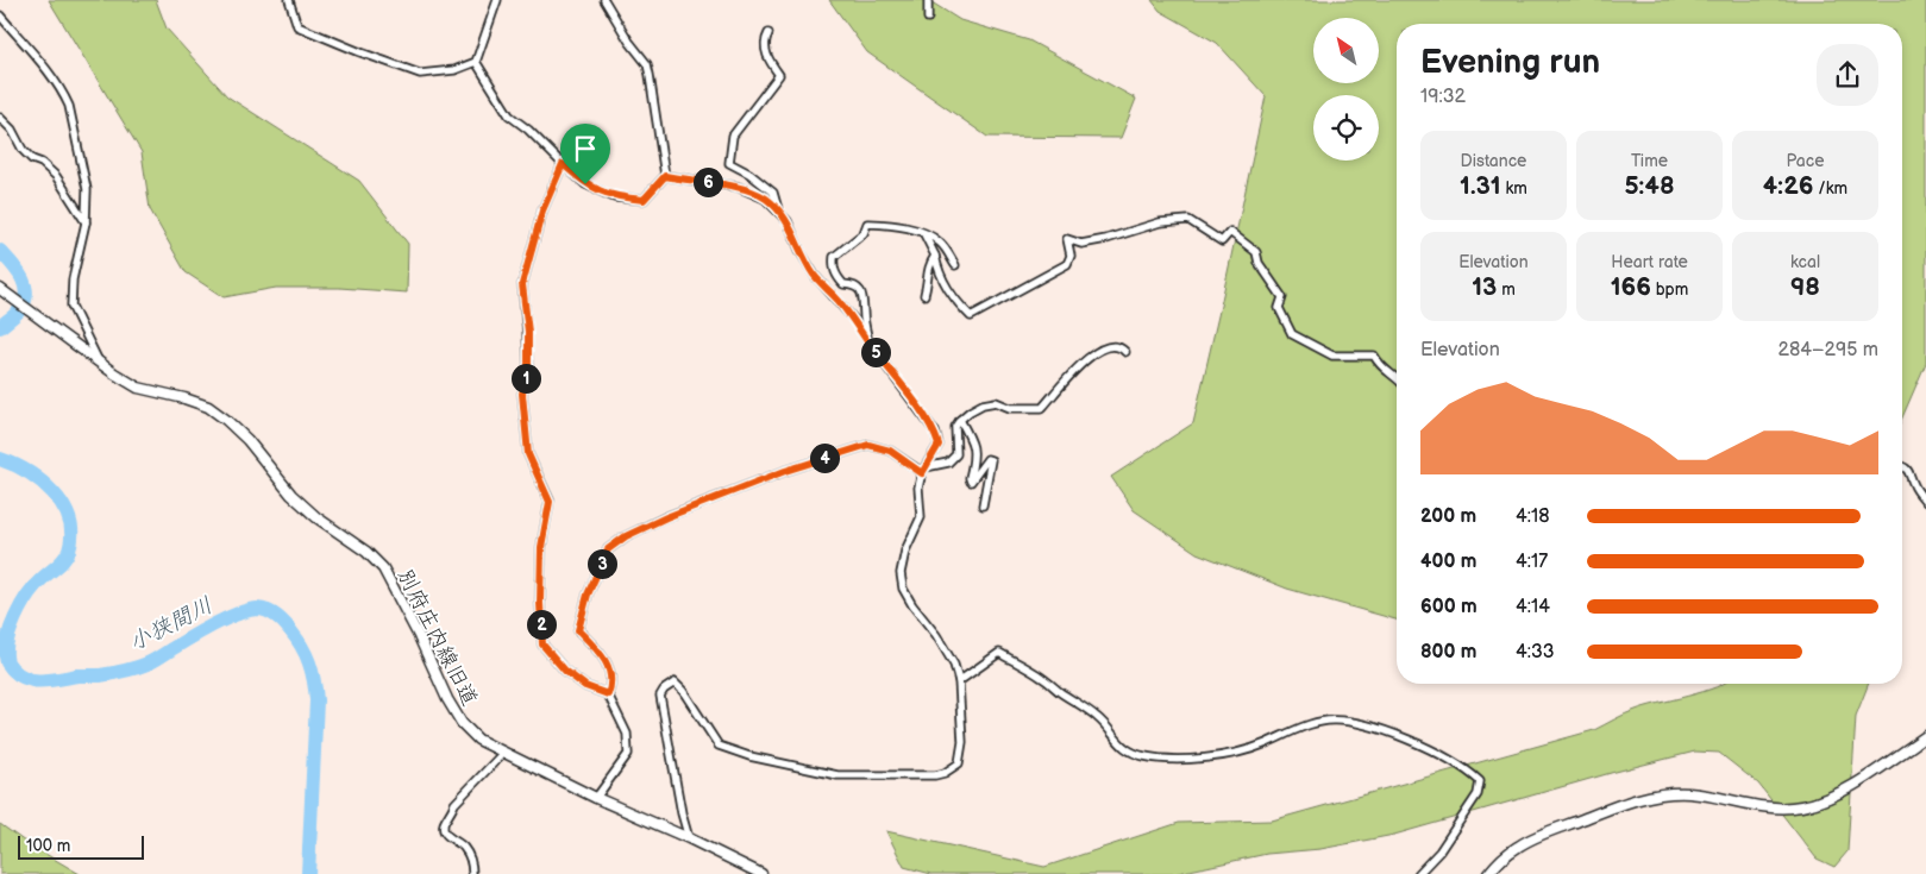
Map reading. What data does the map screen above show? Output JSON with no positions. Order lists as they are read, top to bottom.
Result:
{
  "streets": {
    "street": ["別府庄内線旧道"]
  },
  "water": ["小狭間川"],
  "scale_bar": "100 m",
  "north": "top left",
  "page": {
    "heading": ["Evening run", "19:32"],
    "stats": [
      ["Distance", "1.31 km"],
      ["Time", "5:48"],
      ["Pace", "4:26 /km"],
      ["Elevation", "13 m"],
      ["Heart rate", "166 bpm"],
      ["kcal", "98"]
    ],
    "pins": [
      "6",
      "5",
      "1",
      "4",
      "3",
      "2"
    ],
    "chart": ["Elevation", "284–295 m"],
    "list": [
      {
        "name": "200 m",
        "note": "4:18"
      },
      {
        "name": "400 m",
        "note": "4:17"
      },
      {
        "name": "600 m",
        "note": "4:14"
      },
      {
        "name": "800 m",
        "note": "4:33"
      }
    ],
    "scale": "100 m"
  }
}
